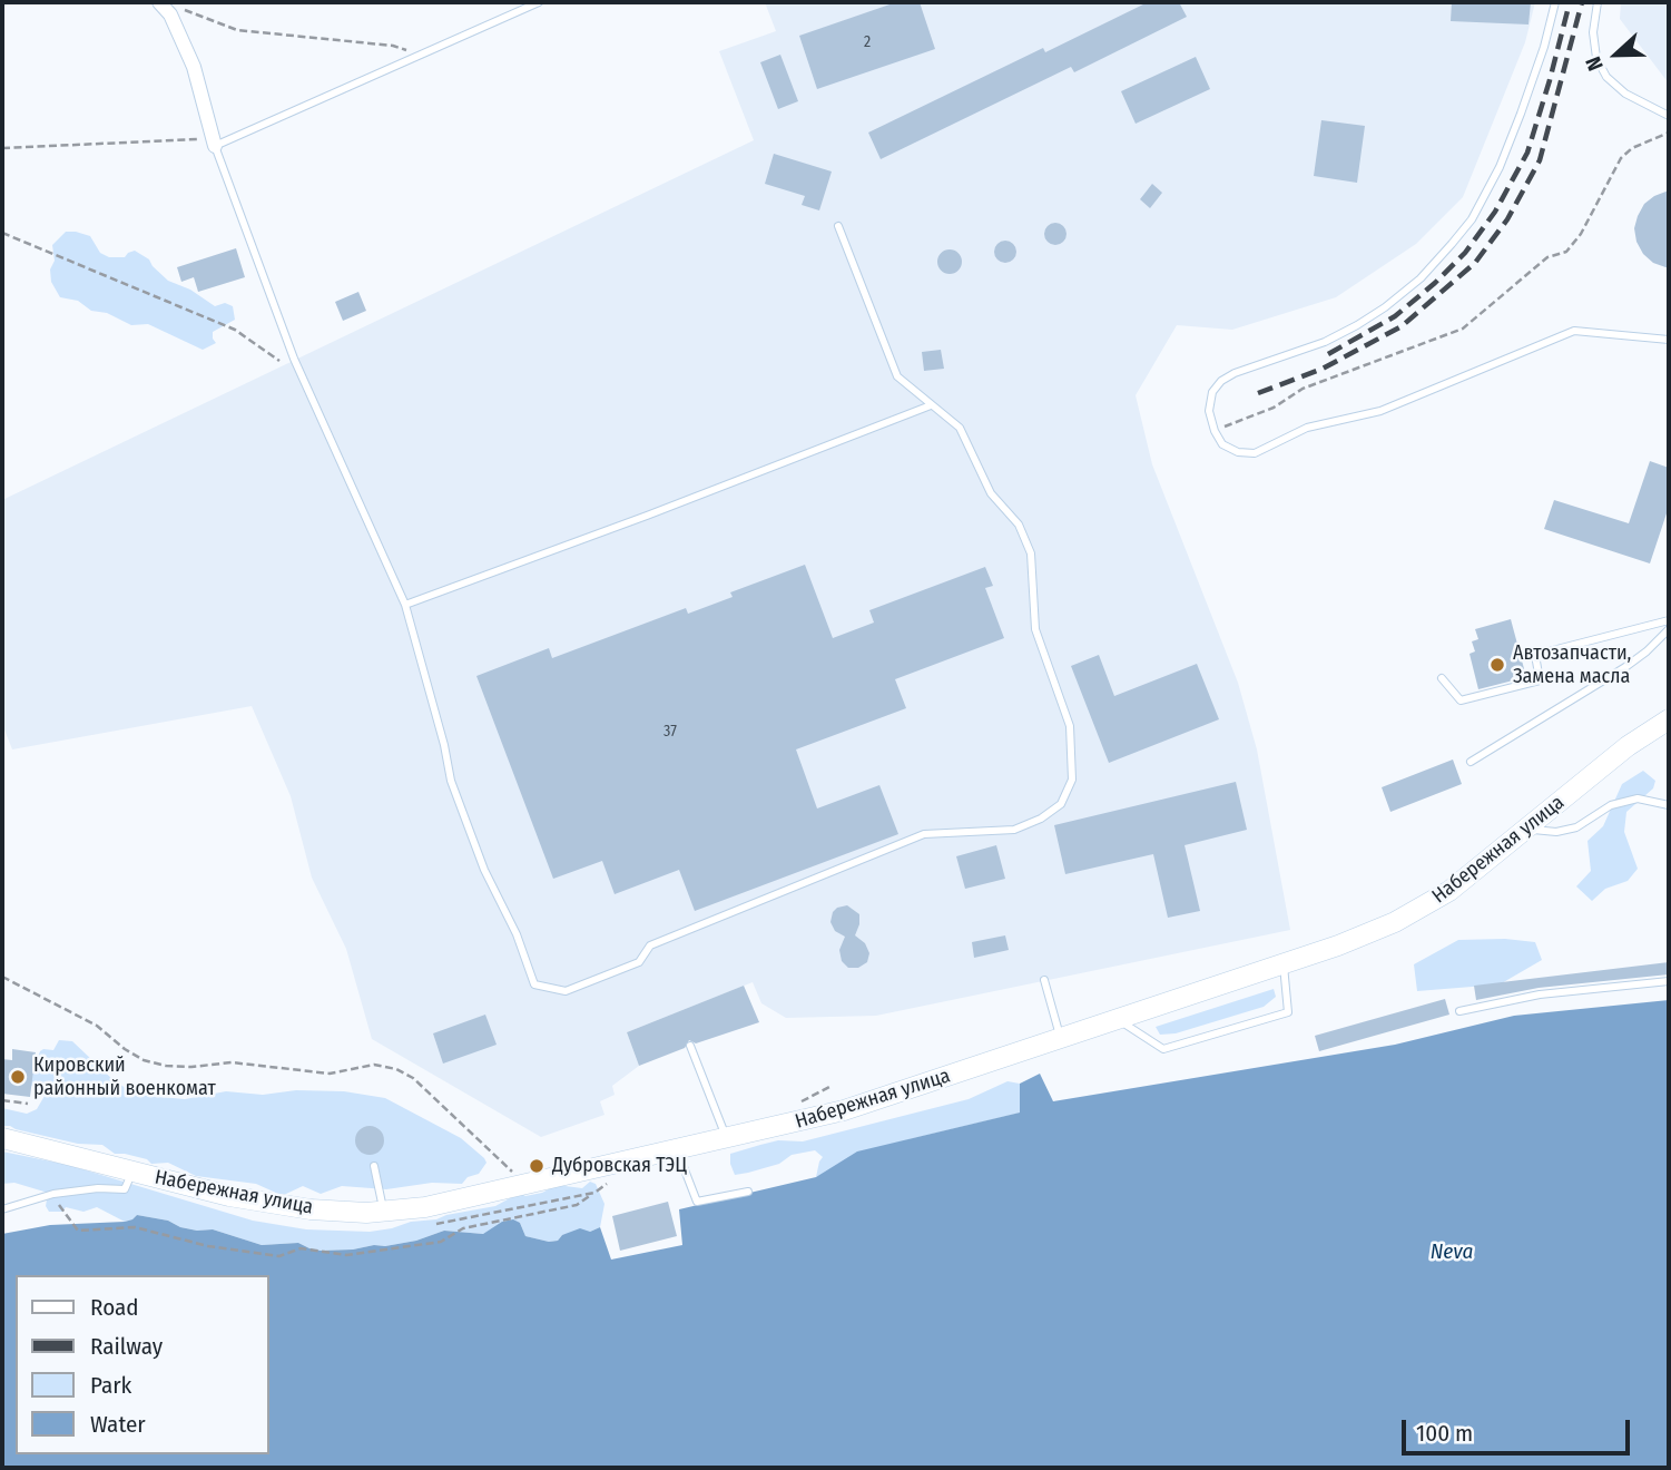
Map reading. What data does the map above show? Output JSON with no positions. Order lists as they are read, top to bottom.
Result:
{
  "streets": {
    "main road": ["Набережная улица"]
  },
  "water": ["Neva"],
  "places": ["Автозапчасти, Замена масла", "Кировский районный военкомат", "Дубровская ТЭЦ"],
  "house_numbers": ["2", "37"],
  "legend": [
    "Road",
    "Railway",
    "Park",
    "Water"
  ],
  "scale_bar": "100 m",
  "north": "left"
}
